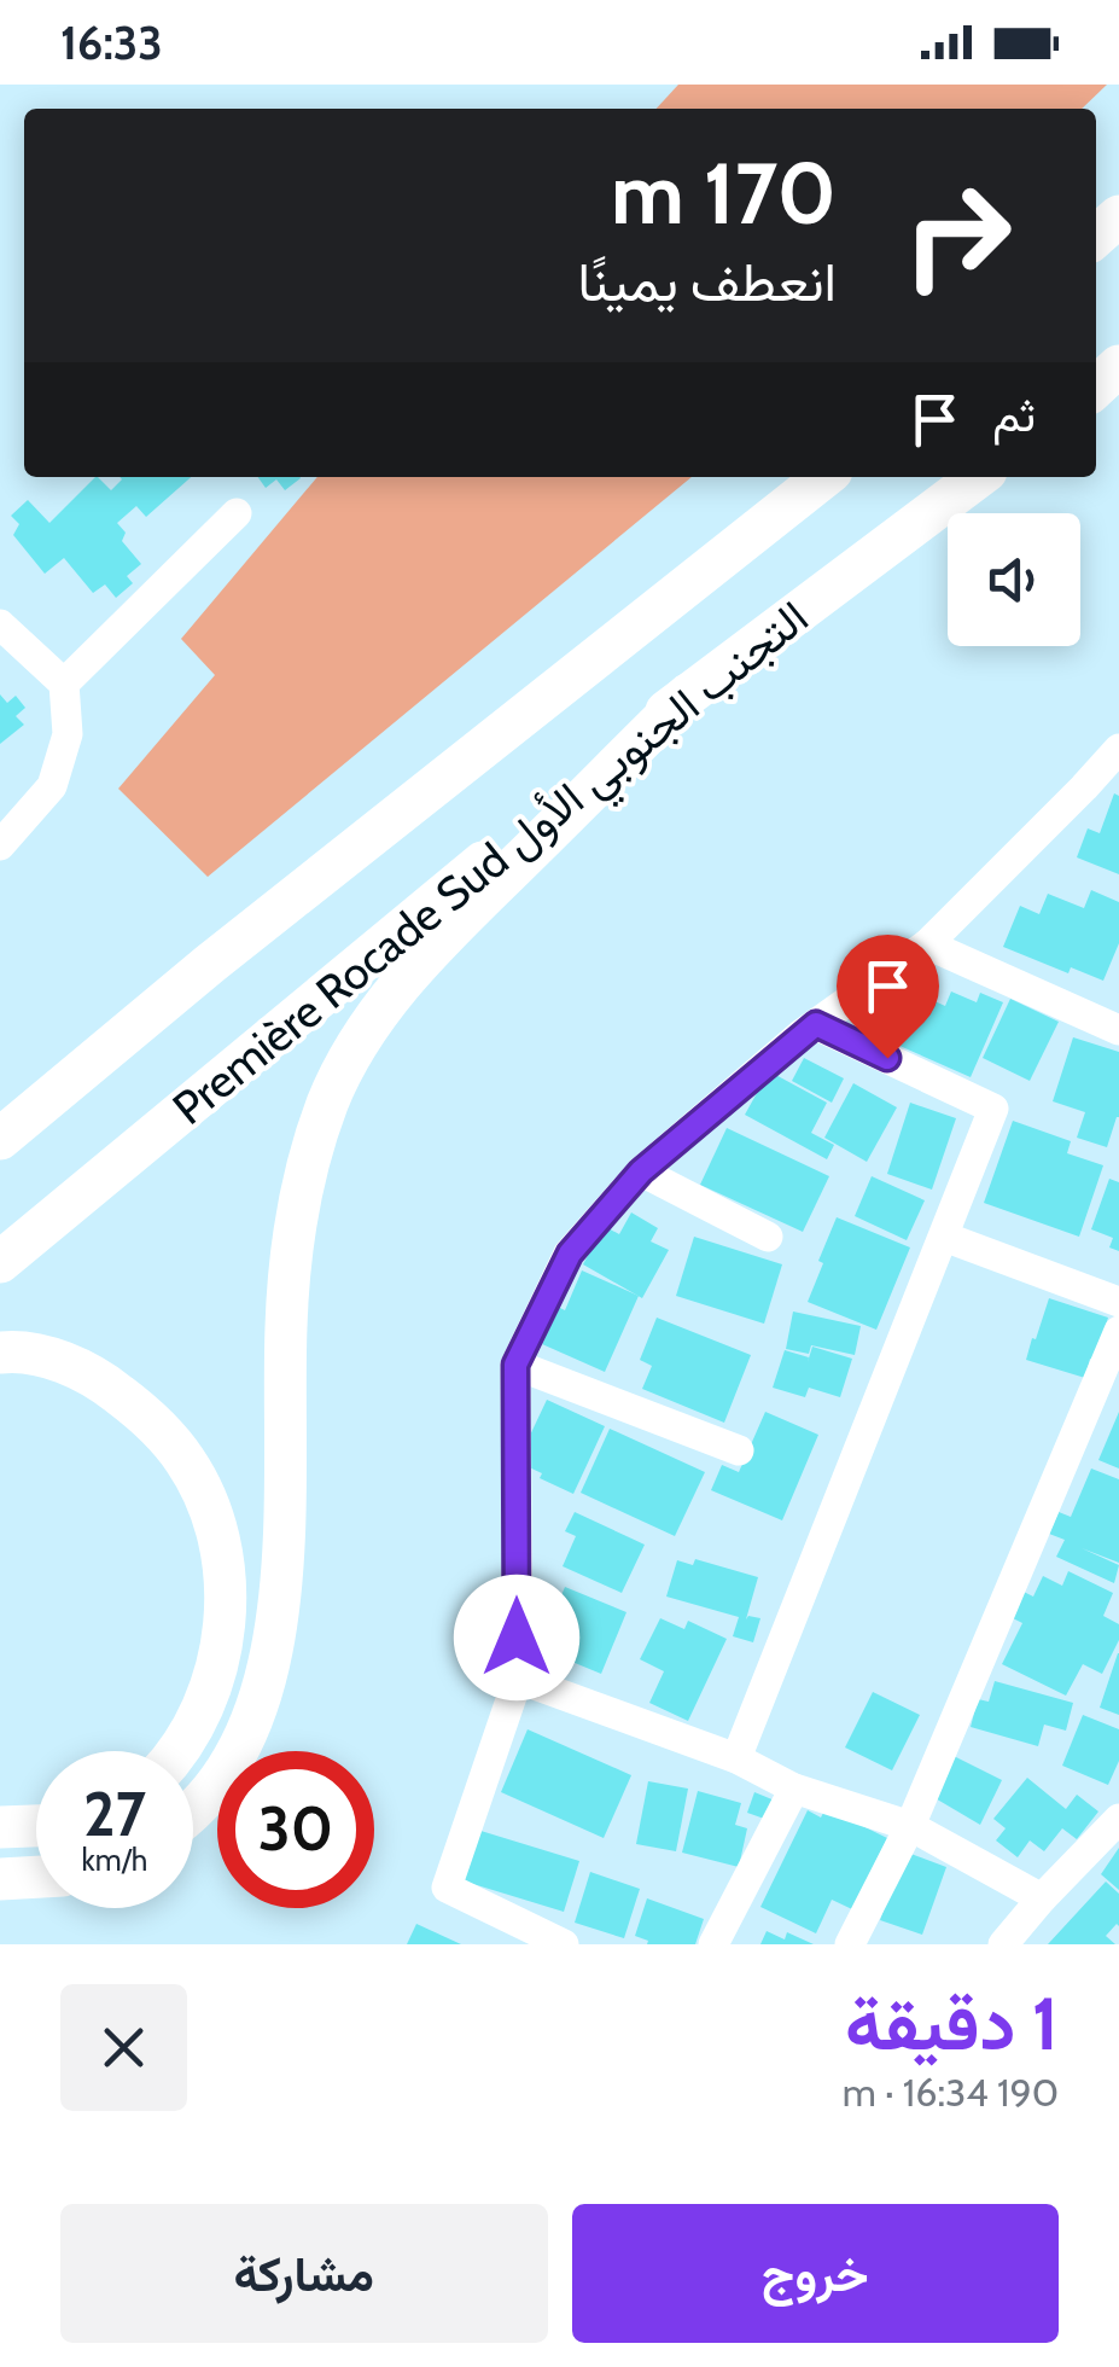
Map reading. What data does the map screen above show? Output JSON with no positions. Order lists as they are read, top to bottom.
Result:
{
  "streets": {
    "highway": ["Première Rocade Sud التجنب الجنوبي الأول"]
  },
  "page": {
    "status": "16:33",
    "turn": ["170 m", "انعطف يمينًا"],
    "then": "ثم",
    "speed": "27 km/h",
    "limit": "30",
    "heading": ["1 دقيقة", "190 m · 16:34"],
    "buttons": ["خروج", "مشاركة"]
  }
}
